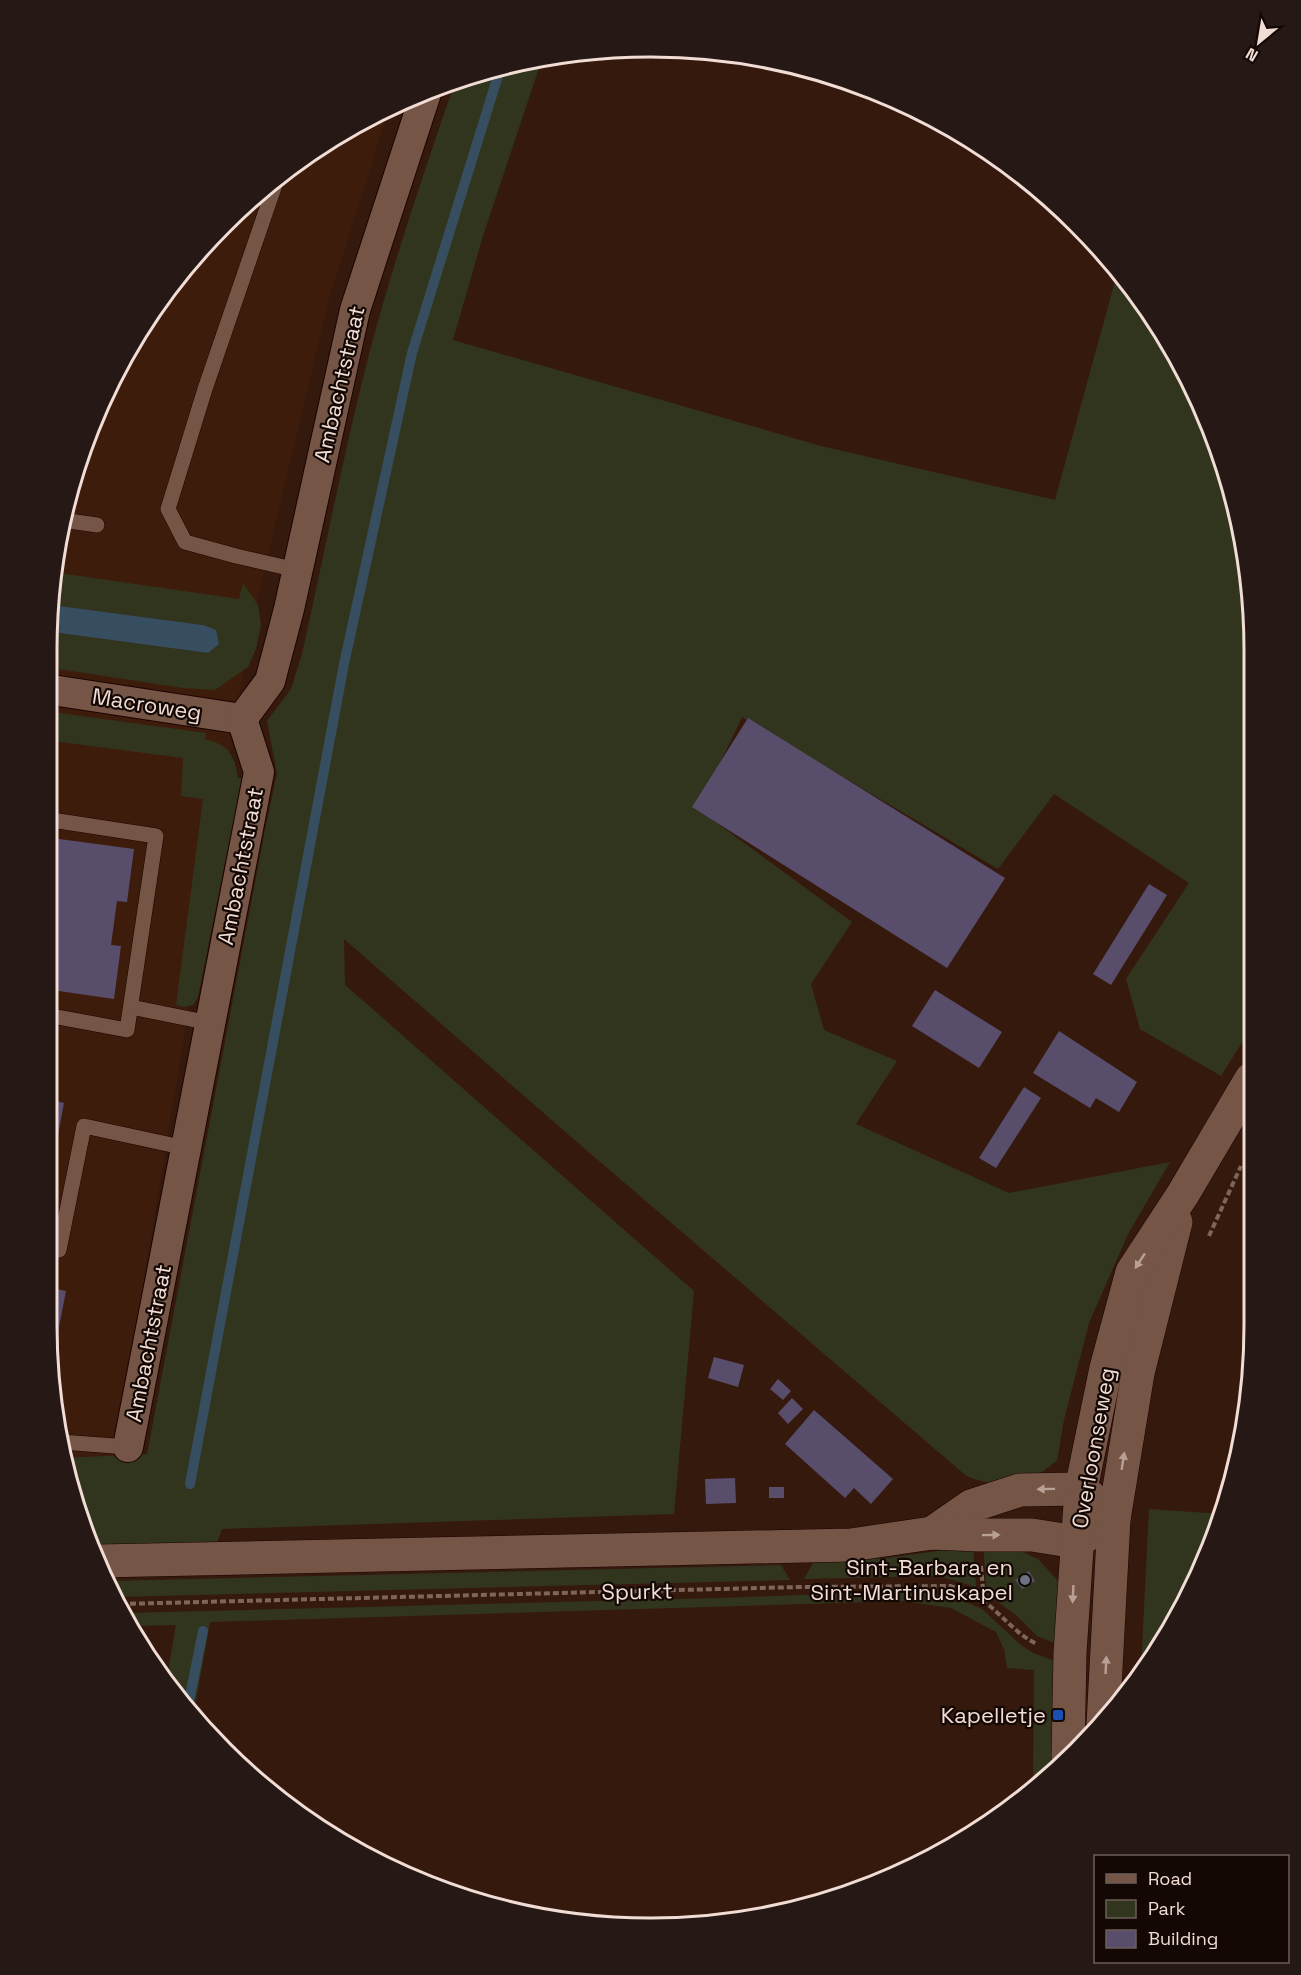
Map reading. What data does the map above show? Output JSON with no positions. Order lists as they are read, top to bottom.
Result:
{
  "streets": {
    "street": [
      "Ambachtstraat",
      "Macroweg",
      "Overloonseweg",
      "Spurkt"
    ]
  },
  "crossings": [
    ["Ambachtstraat", "Macroweg"],
    ["Overloonseweg", "Spurkt"]
  ],
  "places": {
    "other": ["Sint-Barbara en Sint-Martinuskapel"],
    "transit": ["Kapelletje"]
  },
  "legend": ["Road", "Park", "Building"],
  "north": "bottom left"
}
